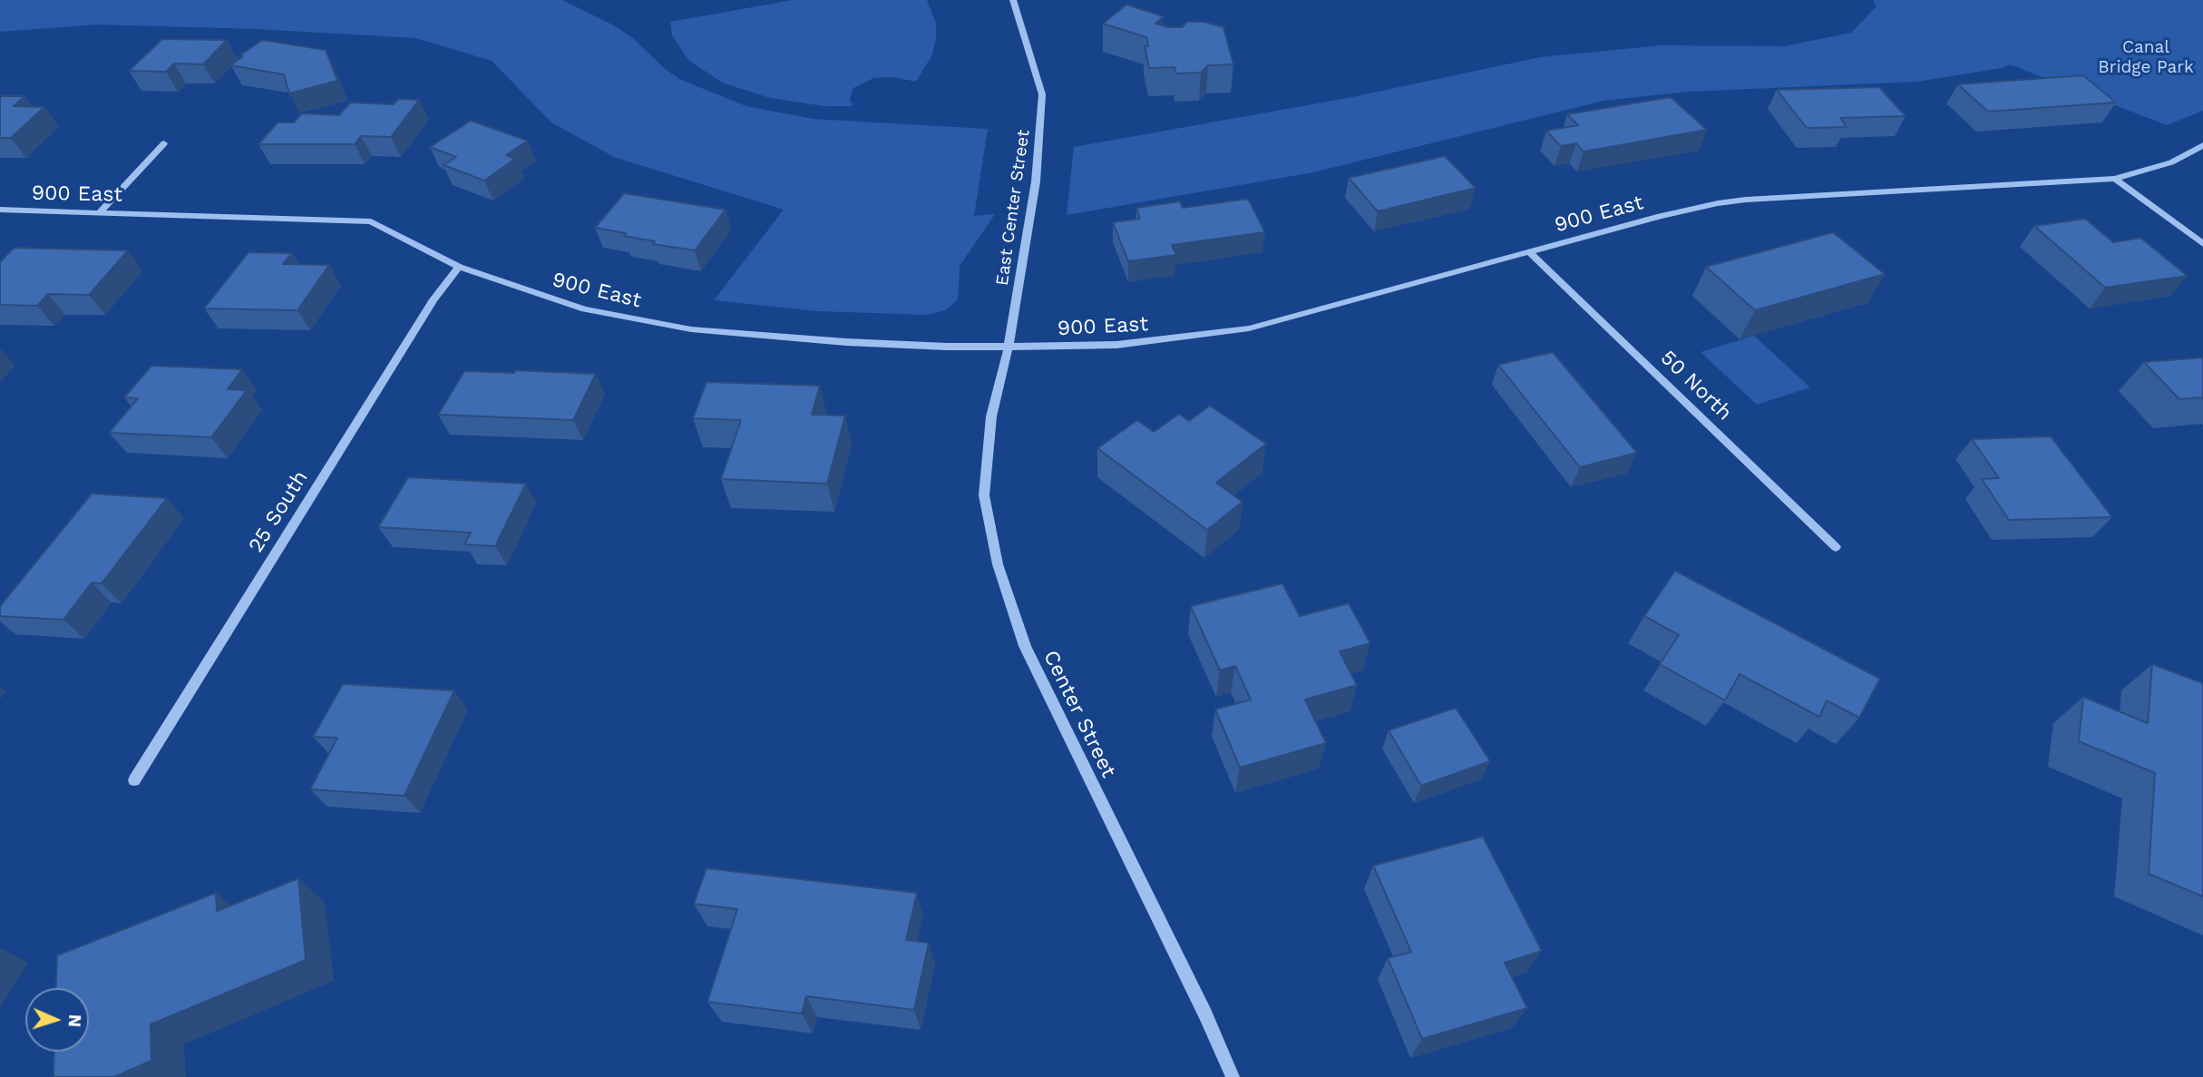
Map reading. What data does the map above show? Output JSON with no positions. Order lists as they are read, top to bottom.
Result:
{
  "streets": {
    "street": [
      "900 East",
      "East Center Street",
      "50 North",
      "25 South",
      "Center Street"
    ]
  },
  "crossings": [
    ["900 East", "East Center Street"],
    ["900 East", "50 North"],
    ["900 East", "25 South"],
    ["900 East", "Center Street"],
    ["East Center Street", "Center Street"]
  ],
  "parks": ["Canal Bridge Park"],
  "north": "right"
}
